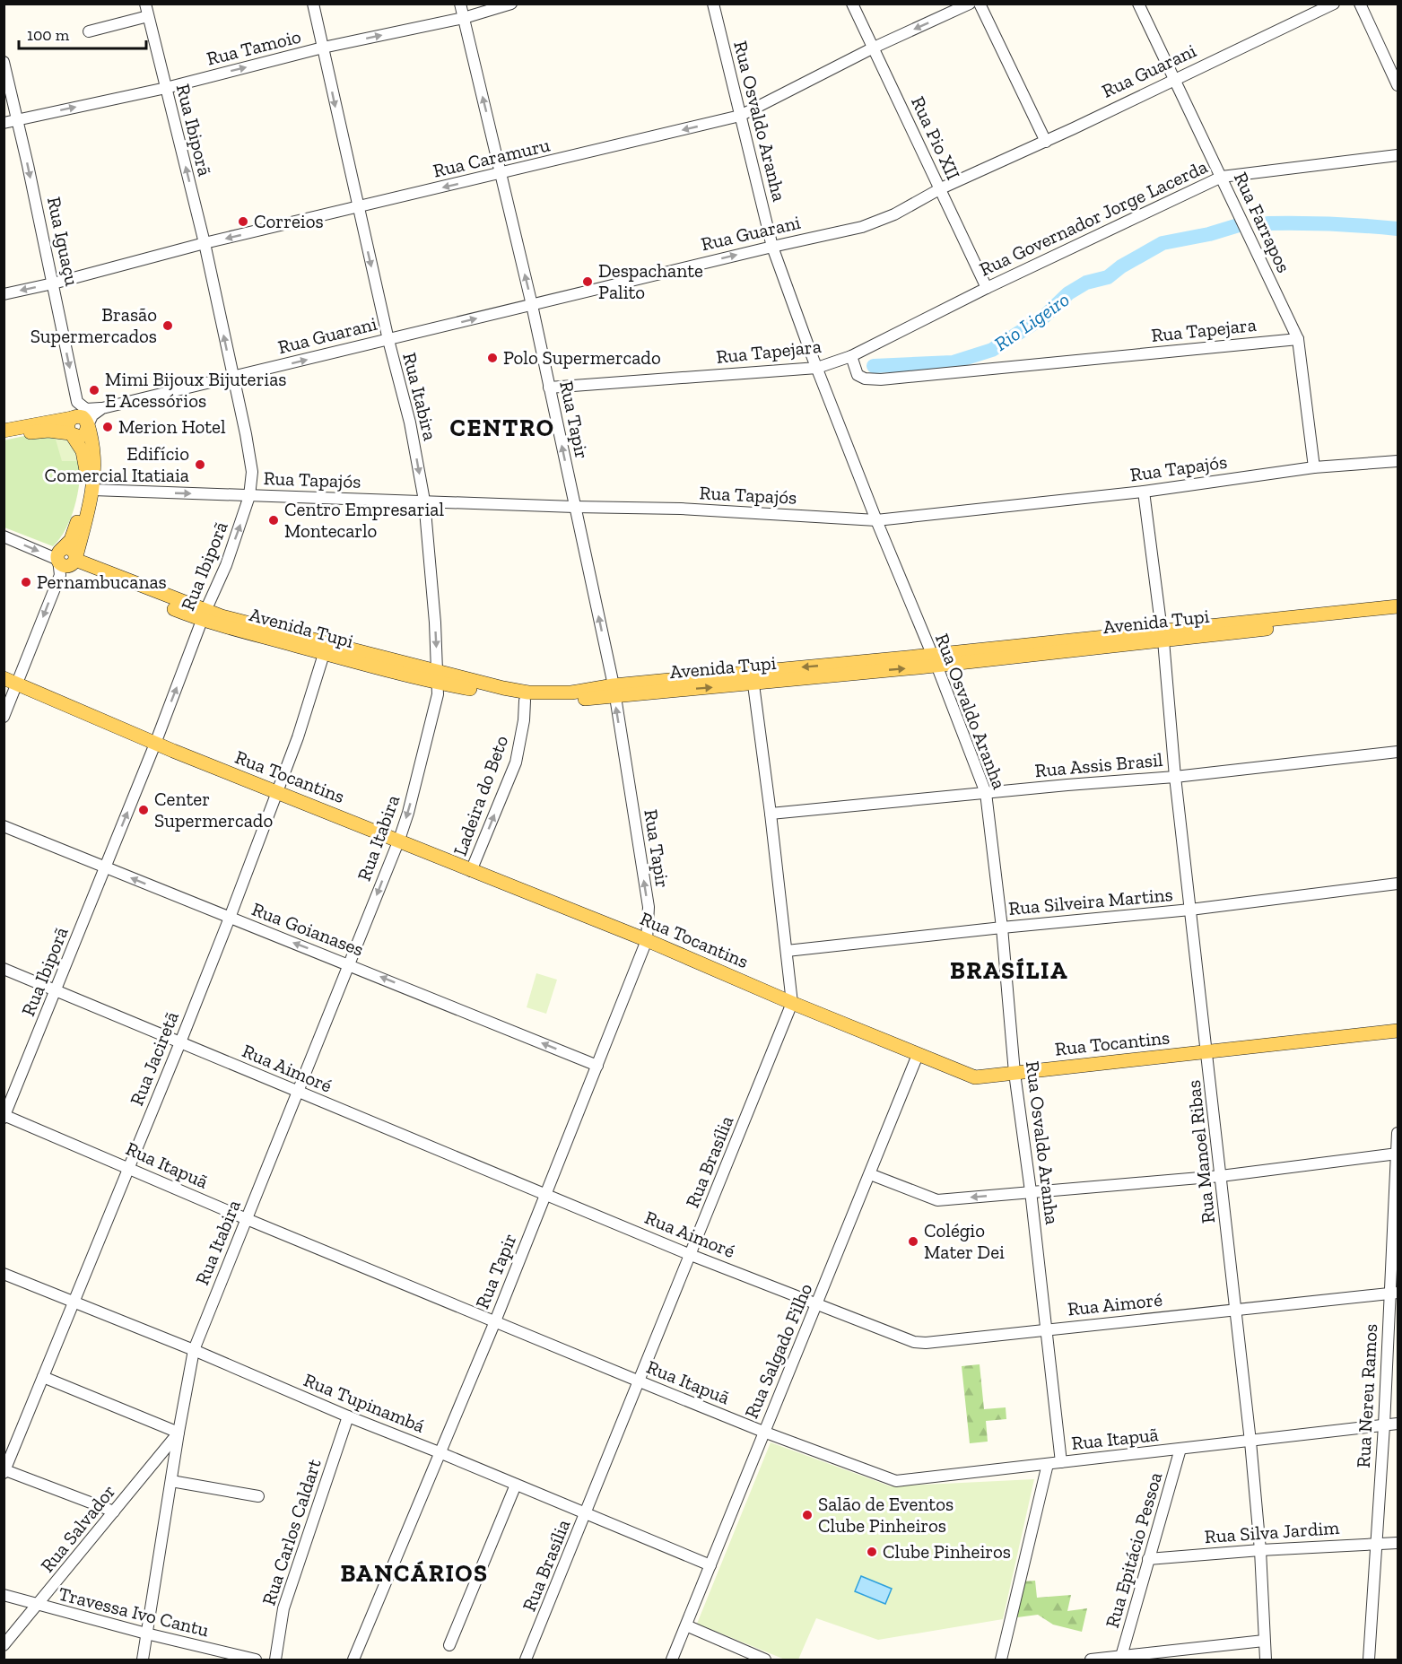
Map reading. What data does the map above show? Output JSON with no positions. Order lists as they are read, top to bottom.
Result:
{
  "streets": {
    "main road": ["Avenida Tupi", "Rua Tocantins"],
    "street": [
      "Rua Tamoio",
      "Rua Guarani",
      "Rua Osvaldo Aranha",
      "Rua Ibiporã",
      "Rua Pio XII",
      "Rua Caramuru",
      "Rua Governador Jorge Lacerda",
      "Rua Farrapos",
      "Rua Iguaçu",
      "Rua Tapejara",
      "Rua Itabira",
      "Rua Tapir",
      "Rua Tapajós",
      "Rua Assis Brasil",
      "Ladeira do Beto",
      "Rua Silveira Martins",
      "Rua Goianases",
      "Rua Jaciretã",
      "Rua Aimoré",
      "Rua Manoel Ribas",
      "Rua Brasília",
      "Rua Itapuã",
      "Rua Salgado Filho",
      "Rua Nereu Ramos",
      "Rua Tupinambá",
      "Rua Salvador",
      "Rua Carlos Caldart",
      "Rua Silva Jardim",
      "Rua Epitácio Pessoa",
      "Travessa Ivo Cantu"
    ]
  },
  "crossings": [
    ["Rua Tamoio", "Rua Ibiporã"],
    ["Rua Tamoio", "Rua Iguaçu"],
    ["Rua Tamoio", "Rua Itabira"],
    ["Rua Tamoio", "Rua Tapir"],
    ["Rua Guarani", "Rua Osvaldo Aranha"],
    ["Rua Guarani", "Rua Ibiporã"],
    ["Rua Guarani", "Rua Pio XII"],
    ["Rua Guarani", "Rua Farrapos"],
    ["Rua Guarani", "Rua Itabira"],
    ["Rua Guarani", "Rua Tapir"],
    ["Rua Osvaldo Aranha", "Rua Caramuru"],
    ["Rua Osvaldo Aranha", "Rua Tapejara"],
    ["Rua Osvaldo Aranha", "Rua Tapajós"],
    ["Rua Osvaldo Aranha", "Avenida Tupi"],
    ["Rua Osvaldo Aranha", "Rua Assis Brasil"],
    ["Rua Osvaldo Aranha", "Rua Tocantins"],
    ["Rua Osvaldo Aranha", "Rua Silveira Martins"],
    ["Rua Osvaldo Aranha", "Rua Aimoré"],
    ["Rua Osvaldo Aranha", "Rua Itapuã"],
    ["Rua Ibiporã", "Rua Caramuru"],
    ["Rua Ibiporã", "Rua Tapajós"],
    ["Rua Ibiporã", "Avenida Tupi"],
    ["Rua Ibiporã", "Rua Tocantins"],
    ["Rua Ibiporã", "Rua Goianases"],
    ["Rua Ibiporã", "Rua Aimoré"],
    ["Rua Ibiporã", "Rua Itapuã"],
    ["Rua Pio XII", "Rua Caramuru"],
    ["Rua Pio XII", "Rua Governador Jorge Lacerda"],
    ["Rua Caramuru", "Rua Iguaçu"],
    ["Rua Caramuru", "Rua Itabira"],
    ["Rua Caramuru", "Rua Tapir"],
    ["Rua Governador Jorge Lacerda", "Rua Farrapos"],
    ["Rua Governador Jorge Lacerda", "Rua Tapejara"],
    ["Rua Farrapos", "Rua Tapejara"],
    ["Rua Farrapos", "Rua Tapajós"],
    ["Rua Tapejara", "Rua Tapir"],
    ["Rua Itabira", "Rua Tapajós"],
    ["Rua Itabira", "Avenida Tupi"],
    ["Rua Itabira", "Rua Tocantins"],
    ["Rua Itabira", "Rua Goianases"],
    ["Rua Itabira", "Rua Aimoré"],
    ["Rua Itabira", "Rua Itapuã"],
    ["Rua Itabira", "Rua Tupinambá"],
    ["Rua Itabira", "Rua Salvador"],
    ["Rua Itabira", "Travessa Ivo Cantu"],
    ["Rua Tapir", "Rua Tapajós"],
    ["Rua Tapir", "Avenida Tupi"],
    ["Rua Tapir", "Rua Tocantins"],
    ["Rua Tapir", "Rua Goianases"],
    ["Rua Tapir", "Rua Aimoré"],
    ["Rua Tapir", "Rua Itapuã"],
    ["Rua Tapir", "Rua Tupinambá"],
    ["Rua Tapajós", "Rua Manoel Ribas"],
    ["Avenida Tupi", "Ladeira do Beto"],
    ["Avenida Tupi", "Rua Jaciretã"],
    ["Avenida Tupi", "Rua Manoel Ribas"],
    ["Avenida Tupi", "Rua Brasília"],
    ["Rua Assis Brasil", "Rua Manoel Ribas"],
    ["Rua Assis Brasil", "Rua Brasília"],
    ["Rua Tocantins", "Ladeira do Beto"],
    ["Rua Tocantins", "Rua Jaciretã"],
    ["Rua Tocantins", "Rua Manoel Ribas"],
    ["Rua Tocantins", "Rua Brasília"],
    ["Rua Tocantins", "Rua Salgado Filho"],
    ["Rua Silveira Martins", "Rua Manoel Ribas"],
    ["Rua Silveira Martins", "Rua Brasília"],
    ["Rua Goianases", "Rua Jaciretã"],
    ["Rua Jaciretã", "Rua Aimoré"],
    ["Rua Jaciretã", "Rua Itapuã"],
    ["Rua Jaciretã", "Rua Tupinambá"],
    ["Rua Aimoré", "Rua Manoel Ribas"],
    ["Rua Aimoré", "Rua Brasília"],
    ["Rua Aimoré", "Rua Salgado Filho"],
    ["Rua Aimoré", "Rua Nereu Ramos"],
    ["Rua Manoel Ribas", "Rua Itapuã"],
    ["Rua Manoel Ribas", "Rua Silva Jardim"],
    ["Rua Brasília", "Rua Itapuã"],
    ["Rua Brasília", "Rua Tupinambá"],
    ["Rua Itapuã", "Rua Salgado Filho"],
    ["Rua Itapuã", "Rua Nereu Ramos"],
    ["Rua Itapuã", "Rua Epitácio Pessoa"],
    ["Rua Salgado Filho", "Rua Tupinambá"],
    ["Rua Nereu Ramos", "Rua Silva Jardim"],
    ["Rua Tupinambá", "Rua Carlos Caldart"],
    ["Rua Salvador", "Travessa Ivo Cantu"],
    ["Rua Silva Jardim", "Rua Epitácio Pessoa"]
  ],
  "one_way": [
    "Rua Tamoio",
    "Rua Guarani",
    "Rua Ibiporã",
    "Rua Caramuru",
    "Rua Iguaçu",
    "Rua Itabira",
    "Rua Tapir",
    "Ladeira do Beto",
    "Rua Goianases"
  ],
  "districts": ["CENTRO", "BRASÍLIA", "BANCÁRIOS"],
  "water": ["Rio Ligeiro"],
  "places": [
    "Correios",
    "Despachante Palito",
    "Brasão Supermercados",
    "Polo Supermercado",
    "Mimi Bijoux Bijuterias E Acessórios",
    "Merion Hotel",
    "Edifício Comercial Itatiaia",
    "Centro Empresarial Montecarlo",
    "Pernambucanas",
    "Center Supermercado",
    "Colégio Mater Dei",
    "Salão de Eventos Clube Pinheiros",
    "Clube Pinheiros"
  ],
  "scale_bar": "100 m"
}
